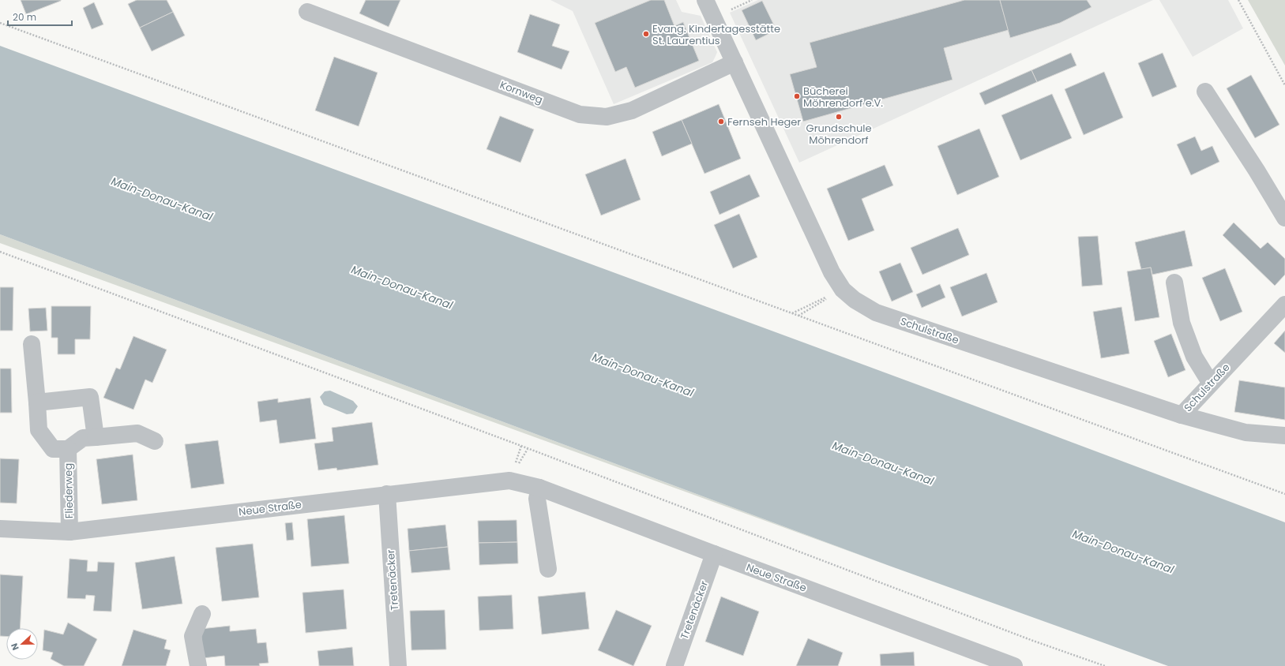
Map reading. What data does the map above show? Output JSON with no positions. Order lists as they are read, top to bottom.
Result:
{
  "streets": {
    "street": [
      "Kornweg",
      "Schulstraße",
      "Fliederweg",
      "Neue Straße",
      "Tretenäcker"
    ]
  },
  "crossings": [
    ["Kornweg", "Schulstraße"],
    ["Fliederweg", "Neue Straße"],
    ["Neue Straße", "Tretenäcker"]
  ],
  "water": ["Main-Donau-Kanal"],
  "places": [
    "Evang. Kindertagesstätte St. Laurentius",
    "Bücherei Möhrendorf e.V.",
    "Grundschule Möhrendorf",
    "Fernseh Heger"
  ],
  "scale_bar": "20 m",
  "north": "left"
}
